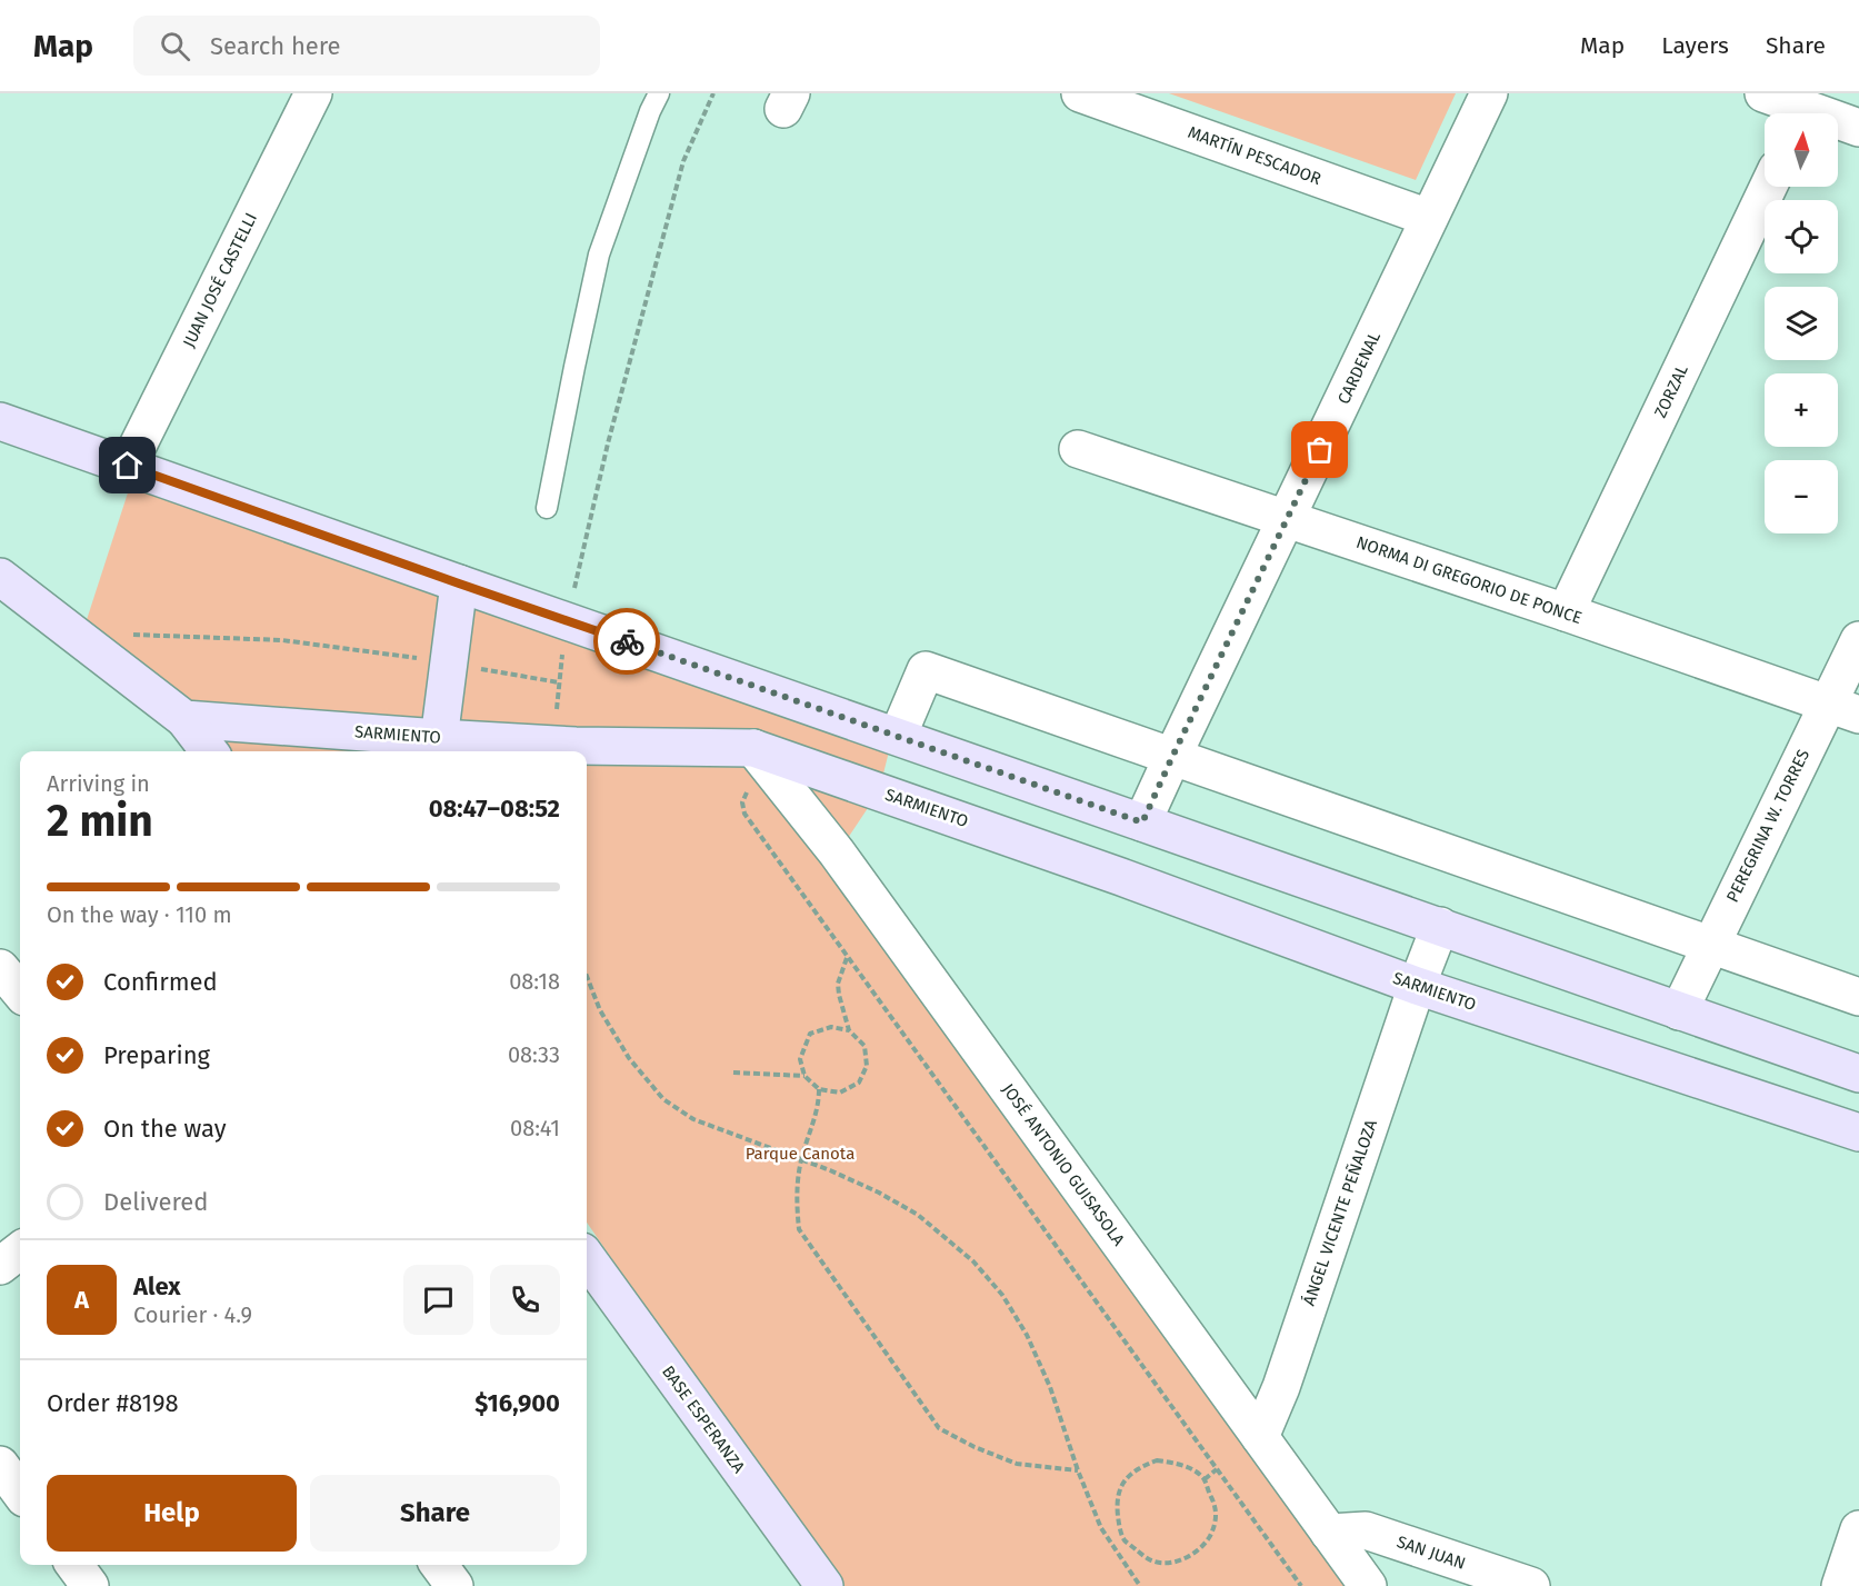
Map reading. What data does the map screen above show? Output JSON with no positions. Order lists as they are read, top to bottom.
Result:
{
  "streets": {
    "main road": ["SARMIENTO", "BASE ESPERANZA"],
    "street": [
      "MARTÍN PESCADOR",
      "JUAN JOSÉ CASTELLI",
      "CARDENAL",
      "ZORZAL",
      "NORMA DI GREGORIO DE PONCE",
      "PEREGRINA W. TORRES",
      "JOSÉ ANTONIO GUISASOLA",
      "ÁNGEL VICENTE PEÑALOZA",
      "SAN JUAN"
    ]
  },
  "crossings": [
    ["MARTÍN PESCADOR", "CARDENAL"],
    ["CARDENAL", "NORMA DI GREGORIO DE PONCE"],
    ["ZORZAL", "NORMA DI GREGORIO DE PONCE"],
    ["NORMA DI GREGORIO DE PONCE", "PEREGRINA W. TORRES"],
    ["SARMIENTO", "JOSÉ ANTONIO GUISASOLA"],
    ["SARMIENTO", "ÁNGEL VICENTE PEÑALOZA"],
    ["JOSÉ ANTONIO GUISASOLA", "ÁNGEL VICENTE PEÑALOZA"],
    ["JOSÉ ANTONIO GUISASOLA", "SAN JUAN"]
  ],
  "parks": ["Parque Canota"],
  "north": "top",
  "page": {
    "header": "Map",
    "search": "Search here",
    "nav": ["Map", "Layers", "Share"],
    "map_buttons": ["+", "−"],
    "heading": ["2 min", "Arriving in", "08:47–08:52"],
    "panel": [
      "Alex",
      "Courier · 4.9",
      "Order #8198",
      "$16,900"
    ],
    "bar": "On the way · 110 m",
    "list": [
      ["Confirmed", "08:18"],
      ["Preparing", "08:33"],
      ["On the way", "08:41"],
      "Delivered"
    ],
    "round": "A",
    "buttons": ["Help", "Share"]
  }
}
